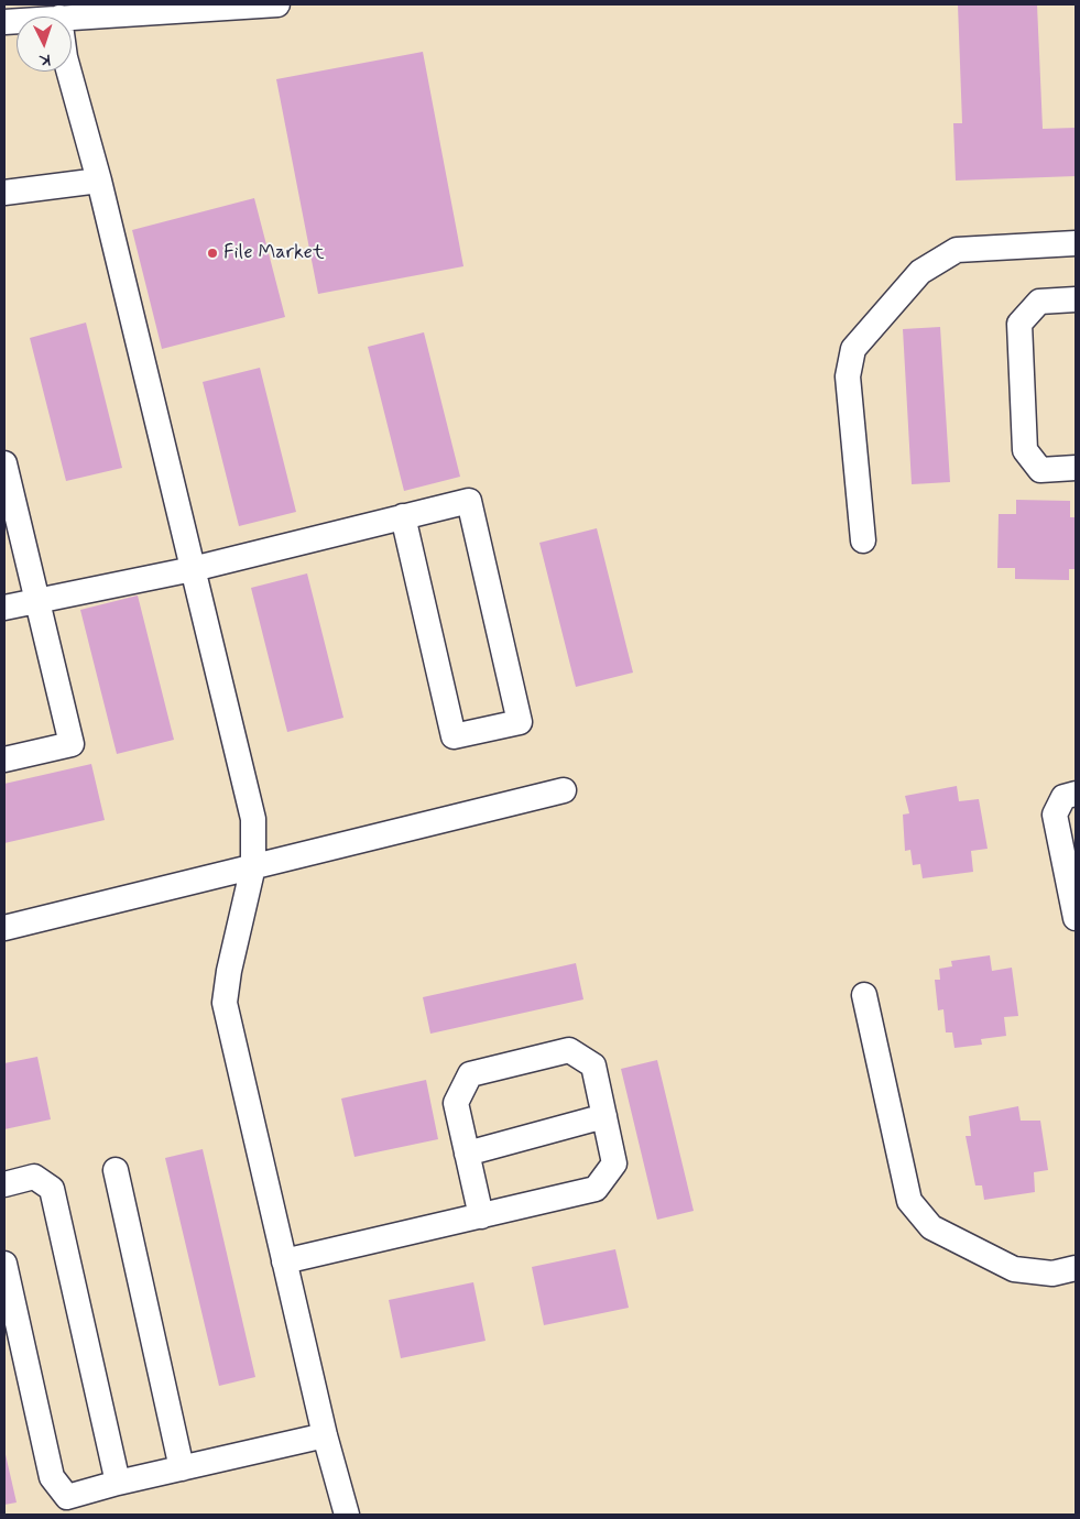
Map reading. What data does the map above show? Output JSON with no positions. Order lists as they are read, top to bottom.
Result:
{
  "places": ["File Market"],
  "north": "bottom"
}
